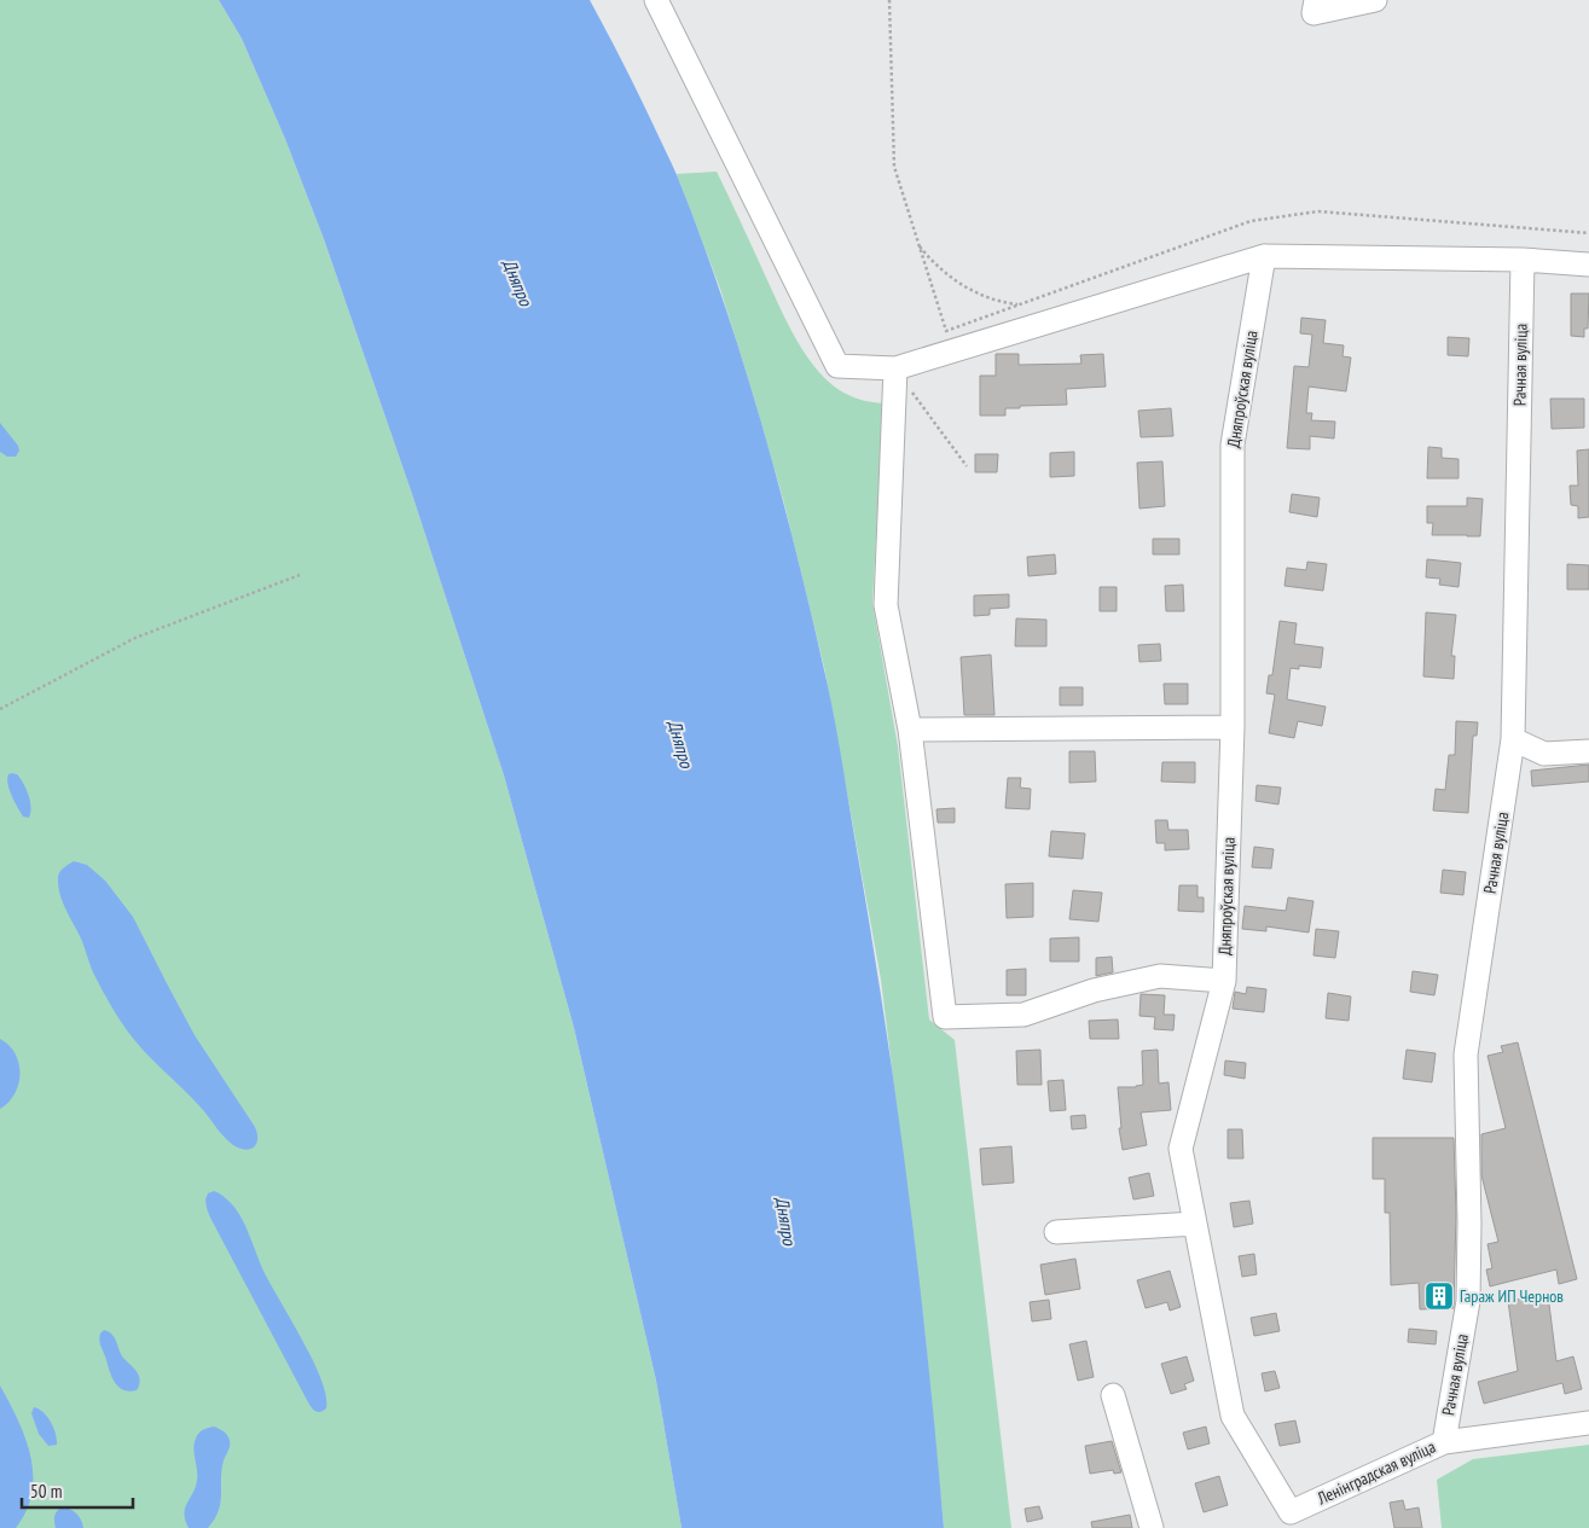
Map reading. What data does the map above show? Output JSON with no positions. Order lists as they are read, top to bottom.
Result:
{
  "streets": {
    "street": ["Рачная вуліца", "Дняпроўская вуліца", "Ленінградская вуліца"]
  },
  "crossings": [
    ["Рачная вуліца", "Ленінградская вуліца"],
    ["Дняпроўская вуліца", "Ленінградская вуліца"]
  ],
  "water": ["Дняпро"],
  "places": {
    "building": ["Гараж ИП Чернов"]
  },
  "scale_bar": "50 m"
}
